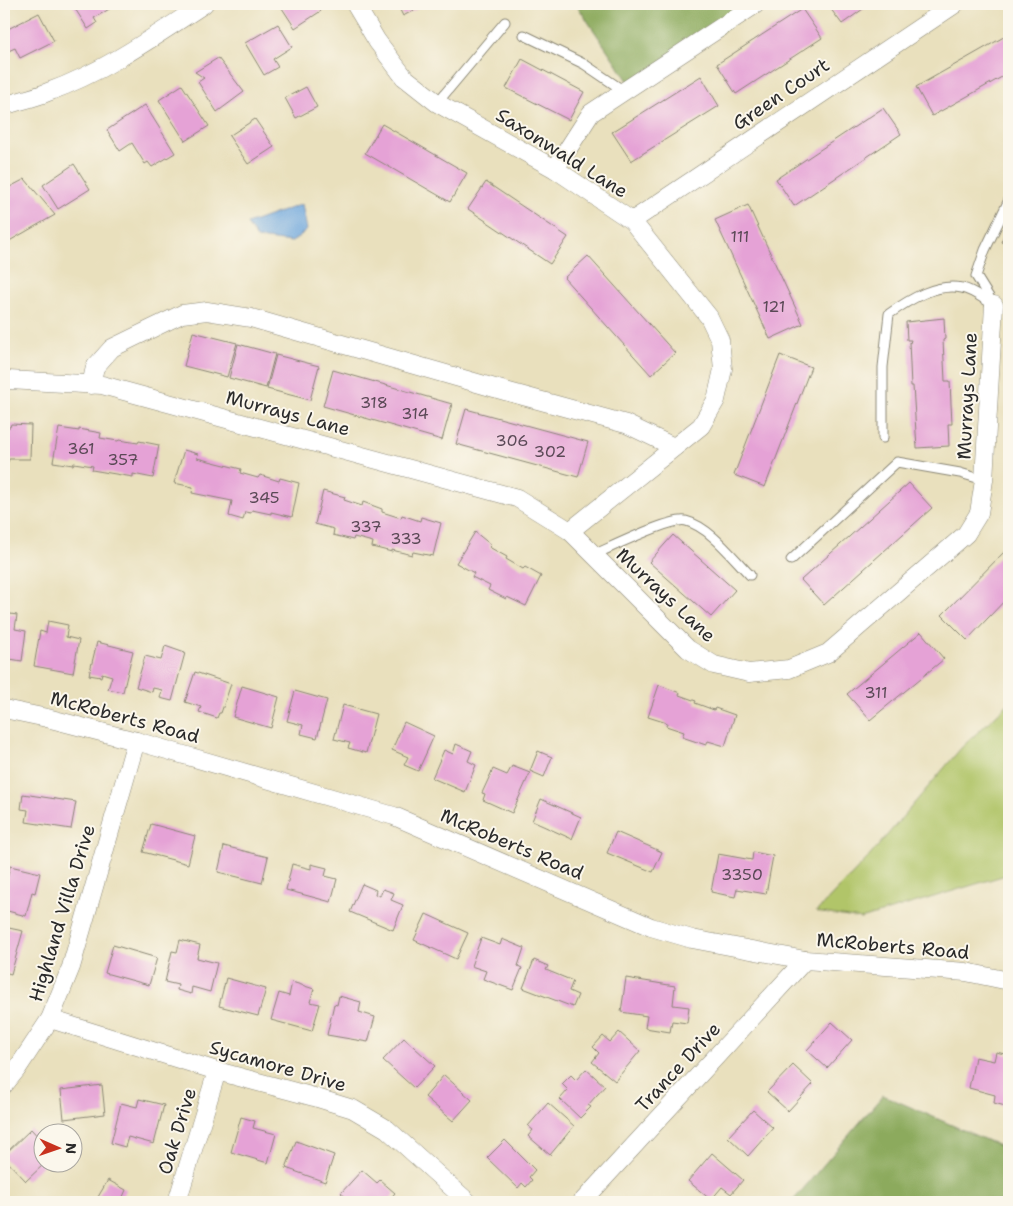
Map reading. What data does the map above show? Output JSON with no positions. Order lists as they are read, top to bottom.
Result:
{
  "streets": {
    "street": [
      "Green Court",
      "Saxonwald Lane",
      "Murrays Lane",
      "McRoberts Road",
      "Highland Villa Drive",
      "Sycamore Drive",
      "Trance Drive",
      "Oak Drive"
    ]
  },
  "crossings": [
    ["Green Court", "Saxonwald Lane"],
    ["Saxonwald Lane", "Murrays Lane"],
    ["McRoberts Road", "Highland Villa Drive"],
    ["McRoberts Road", "Trance Drive"],
    ["Highland Villa Drive", "Sycamore Drive"],
    ["Sycamore Drive", "Oak Drive"]
  ],
  "house_numbers": [
    "111",
    "121",
    "318",
    "314",
    "306",
    "361",
    "302",
    "357",
    "345",
    "337",
    "333",
    "311",
    "3350"
  ],
  "north": "right"
}
